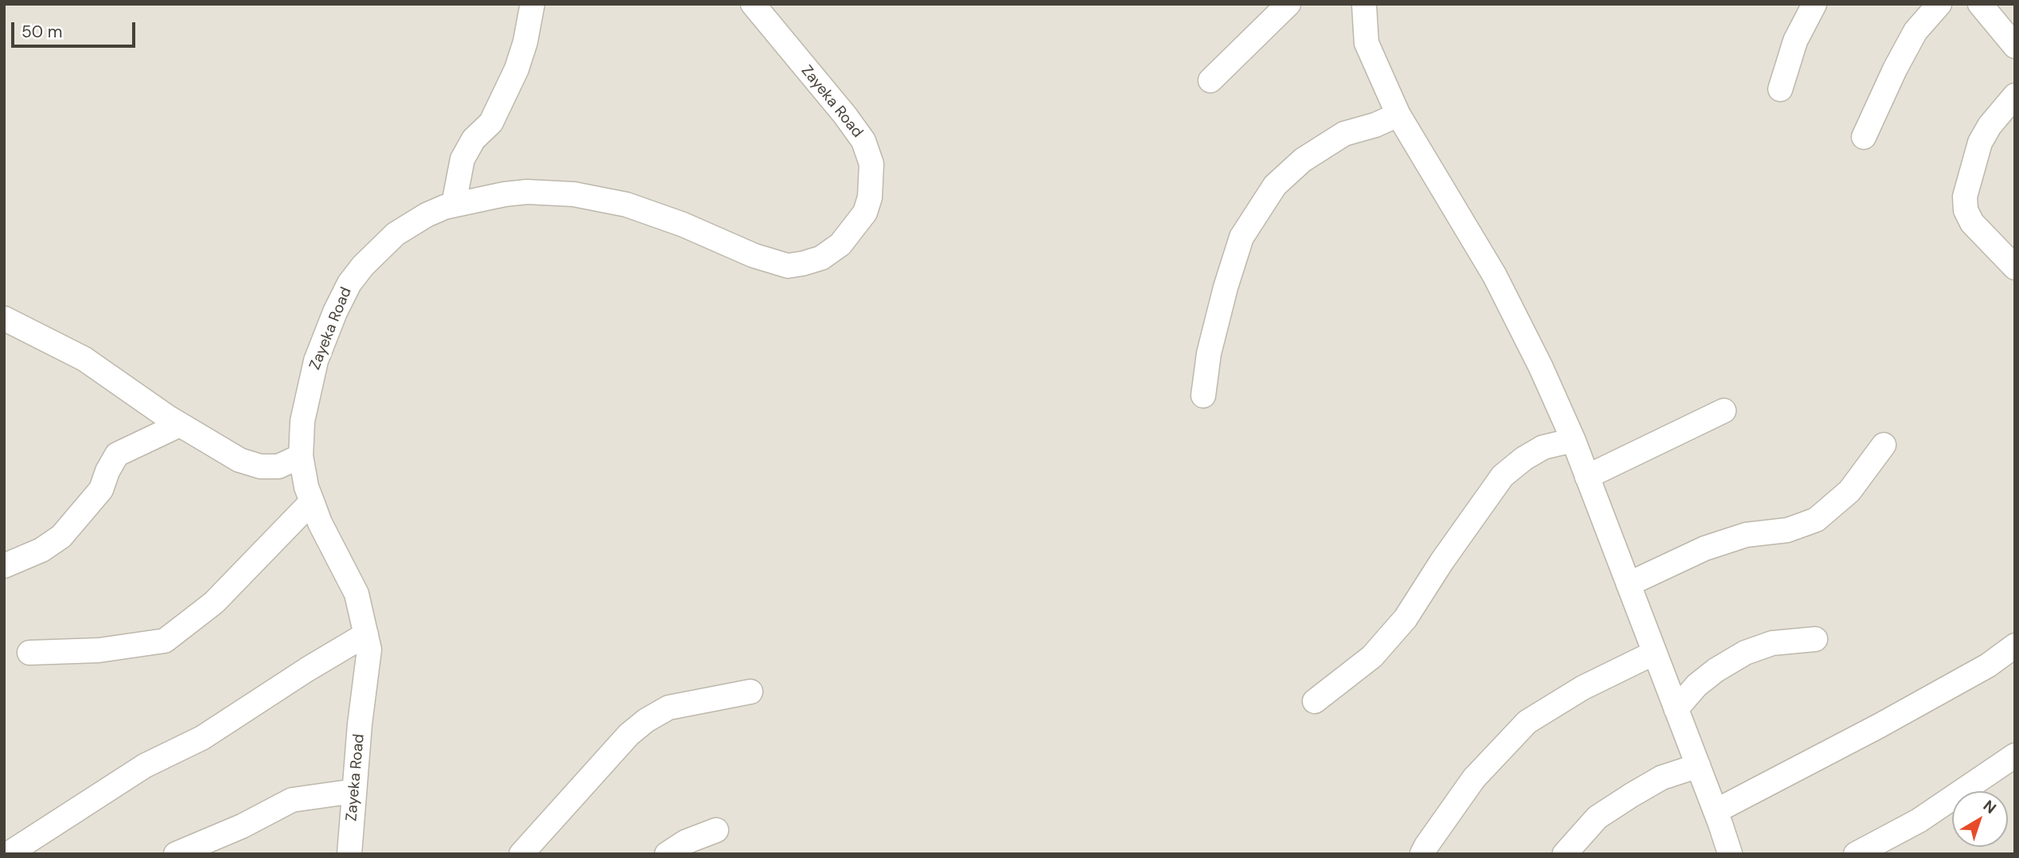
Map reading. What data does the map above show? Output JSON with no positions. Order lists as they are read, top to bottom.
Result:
{
  "streets": {
    "street": ["Zayeka Road"]
  },
  "scale_bar": "50 m",
  "north": "top right"
}
